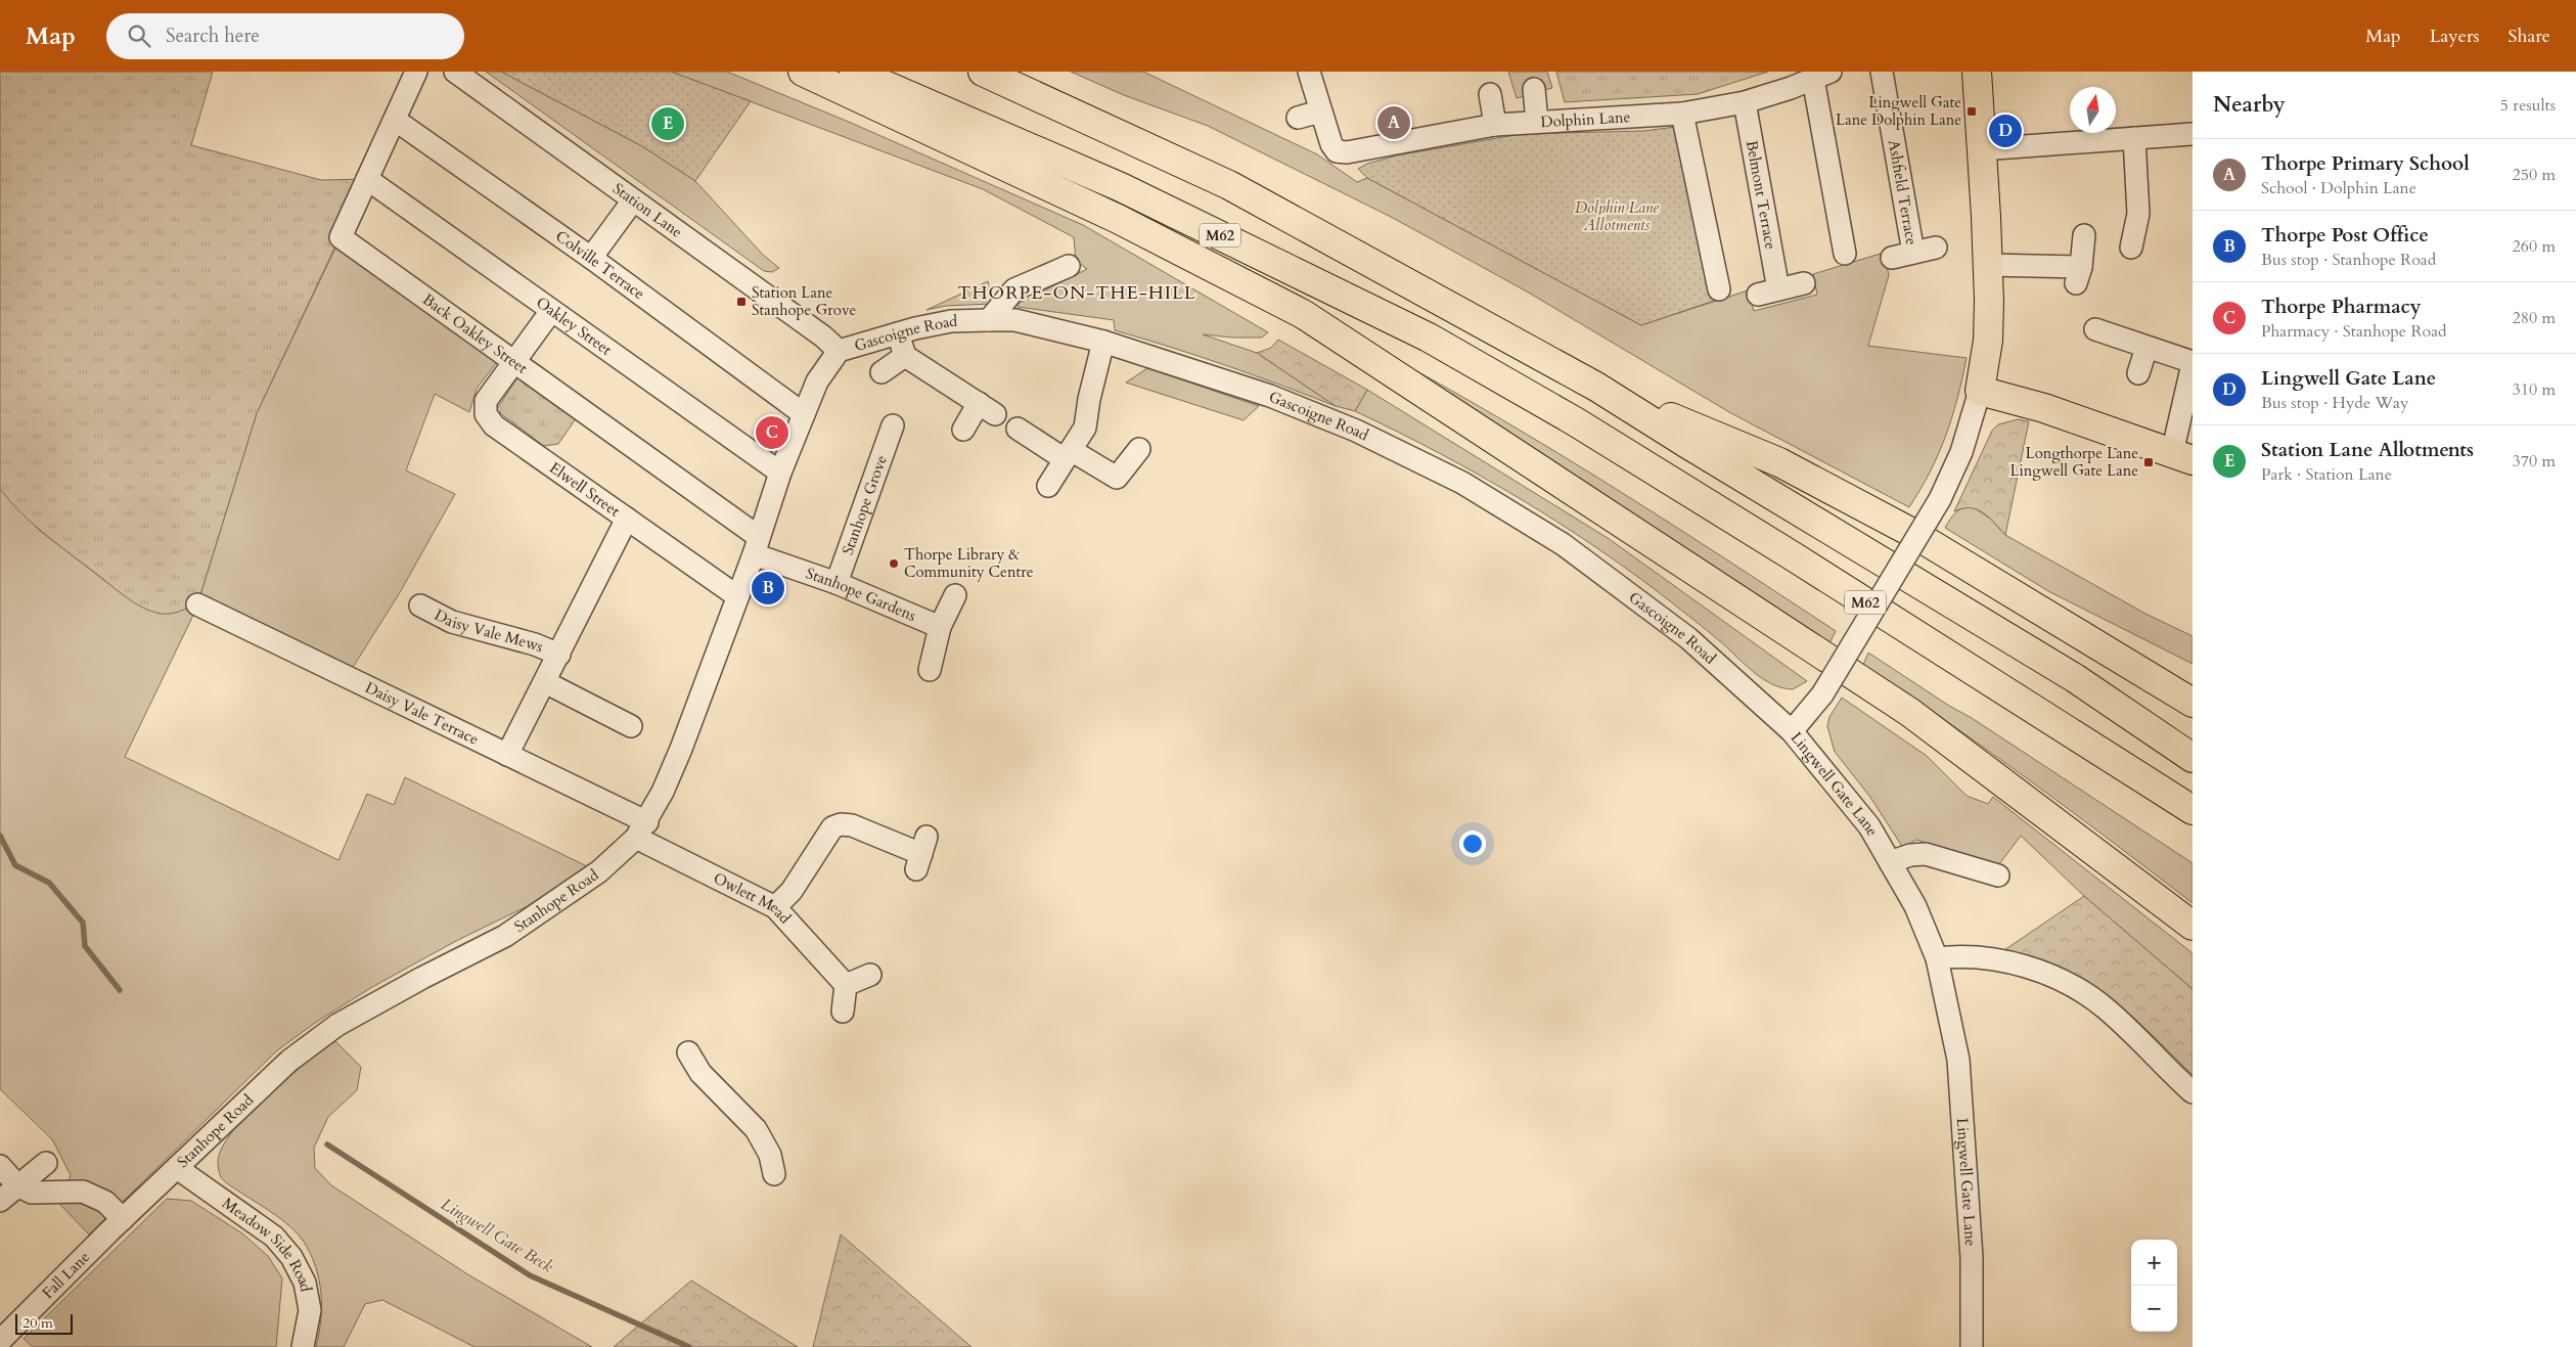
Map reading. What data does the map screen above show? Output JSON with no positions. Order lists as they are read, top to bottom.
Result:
{
  "streets": {
    "main road": ["M62", "Lingwell Gate Lane"],
    "street": [
      "Dolphin Lane",
      "Ashfield Terrace",
      "Belmont Terrace",
      "Station Lane",
      "Colville Terrace",
      "Oakley Street",
      "Back Oakley Street",
      "Gascoigne Road",
      "Elwell Street",
      "Stanhope Grove",
      "Stanhope Gardens",
      "Daisy Vale Mews",
      "Daisy Vale Terrace",
      "Owlett Mead",
      "Stanhope Road",
      "Meadow Side Road",
      "Fall Lane"
    ]
  },
  "crossings": [
    ["Dolphin Lane", "Belmont Terrace"],
    ["Station Lane", "Gascoigne Road"],
    ["Colville Terrace", "Back Oakley Street"],
    ["Colville Terrace", "Gascoigne Road"],
    ["Colville Terrace", "Stanhope Road"],
    ["Oakley Street", "Back Oakley Street"],
    ["Oakley Street", "Stanhope Road"],
    ["Back Oakley Street", "Elwell Street"],
    ["Back Oakley Street", "Stanhope Gardens"],
    ["Back Oakley Street", "Stanhope Road"],
    ["Gascoigne Road", "Lingwell Gate Lane"],
    ["Gascoigne Road", "Stanhope Road"],
    ["Elwell Street", "Stanhope Road"],
    ["Stanhope Grove", "Stanhope Gardens"],
    ["Stanhope Gardens", "Stanhope Road"],
    ["Daisy Vale Terrace", "Owlett Mead"],
    ["Daisy Vale Terrace", "Stanhope Road"],
    ["Owlett Mead", "Stanhope Road"],
    ["Stanhope Road", "Meadow Side Road"],
    ["Stanhope Road", "Fall Lane"]
  ],
  "districts": ["THORPE-ON-THE-HILL"],
  "water": ["Lingwell Gate Beck"],
  "parks": ["Dolphin Lane Allotments"],
  "places": {
    "transit": ["Lingwell Gate Lane Dolphin Lane", "Station Lane Stanhope Grove", "Longthorpe Lane Lingwell Gate Lane"],
    "other": ["Thorpe Library & Community Centre"]
  },
  "scale_bar": "20 m",
  "north": "top",
  "page": {
    "header": "Map",
    "search": "Search here",
    "nav": ["Map", "Layers", "Share"],
    "heading": ["Nearby", "5 results"],
    "pins": [
      "A",
      "E",
      "D",
      "C",
      "B"
    ],
    "list": [
      {
        "mark": "A",
        "name": "Thorpe Primary School",
        "note": "School · Dolphin Lane",
        "value": "250 m"
      },
      {
        "mark": "B",
        "name": "Thorpe Post Office",
        "note": "Bus stop · Stanhope Road",
        "value": "260 m"
      },
      {
        "mark": "C",
        "name": "Thorpe Pharmacy",
        "note": "Pharmacy · Stanhope Road",
        "value": "280 m"
      },
      {
        "mark": "D",
        "name": "Lingwell Gate Lane",
        "note": "Bus stop · Hyde Way",
        "value": "310 m"
      },
      {
        "mark": "E",
        "name": "Station Lane Allotments",
        "note": "Park · Station Lane",
        "value": "370 m"
      }
    ],
    "map_buttons": ["+", "−"],
    "scale": "20 m"
  }
}
